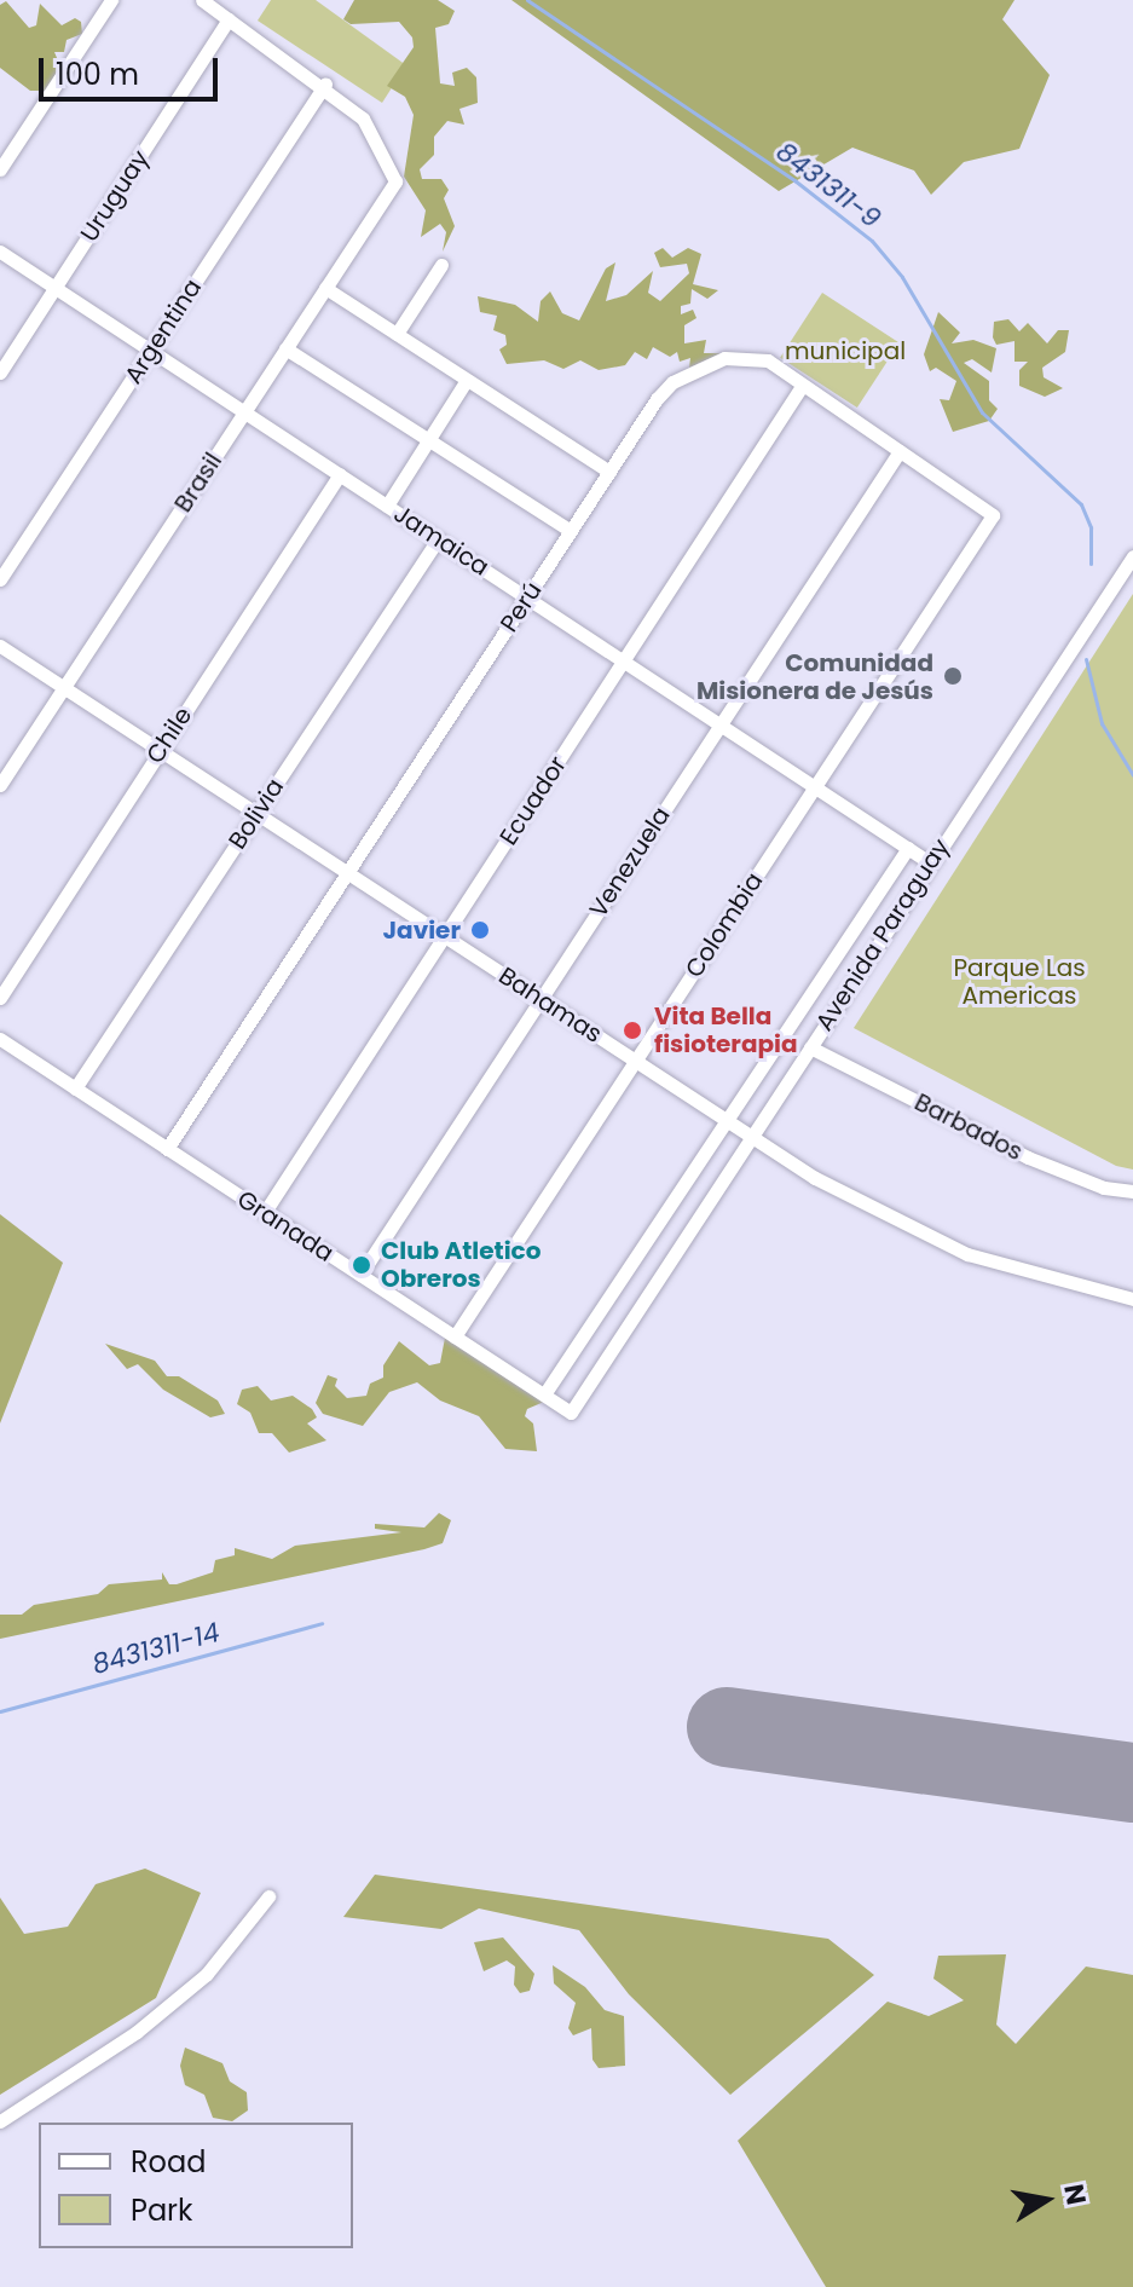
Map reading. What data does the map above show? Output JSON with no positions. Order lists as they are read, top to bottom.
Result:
{
  "streets": {
    "street": [
      "Uruguay",
      "Argentina",
      "Brasil",
      "Jamaica",
      "Perú",
      "Chile",
      "Ecuador",
      "Bolivia",
      "Venezuela",
      "Colombia",
      "Avenida Paraguay",
      "Bahamas",
      "Barbados",
      "Granada"
    ]
  },
  "crossings": [
    ["Uruguay", "Jamaica"],
    ["Argentina", "Brasil"],
    ["Argentina", "Jamaica"],
    ["Brasil", "Jamaica"],
    ["Brasil", "Bahamas"],
    ["Jamaica", "Perú"],
    ["Jamaica", "Chile"],
    ["Jamaica", "Ecuador"],
    ["Jamaica", "Bolivia"],
    ["Jamaica", "Venezuela"],
    ["Jamaica", "Colombia"],
    ["Jamaica", "Avenida Paraguay"],
    ["Perú", "Ecuador"],
    ["Perú", "Venezuela"],
    ["Perú", "Colombia"],
    ["Perú", "Bahamas"],
    ["Perú", "Granada"],
    ["Chile", "Bahamas"],
    ["Ecuador", "Bahamas"],
    ["Ecuador", "Granada"],
    ["Bolivia", "Bahamas"],
    ["Bolivia", "Granada"],
    ["Venezuela", "Bahamas"],
    ["Venezuela", "Granada"],
    ["Colombia", "Bahamas"],
    ["Colombia", "Granada"],
    ["Avenida Paraguay", "Bahamas"],
    ["Avenida Paraguay", "Barbados"],
    ["Avenida Paraguay", "Granada"]
  ],
  "water": ["8431311-9", "8431311-14"],
  "parks": ["municipal", "Parque Las Americas"],
  "places": [
    "Comunidad Misionera de Jesús",
    "Javier",
    "Vita Bella fisioterapia",
    "Club Atletico Obreros"
  ],
  "legend": ["Road", "Park"],
  "scale_bar": "100 m",
  "north": "right"
}
